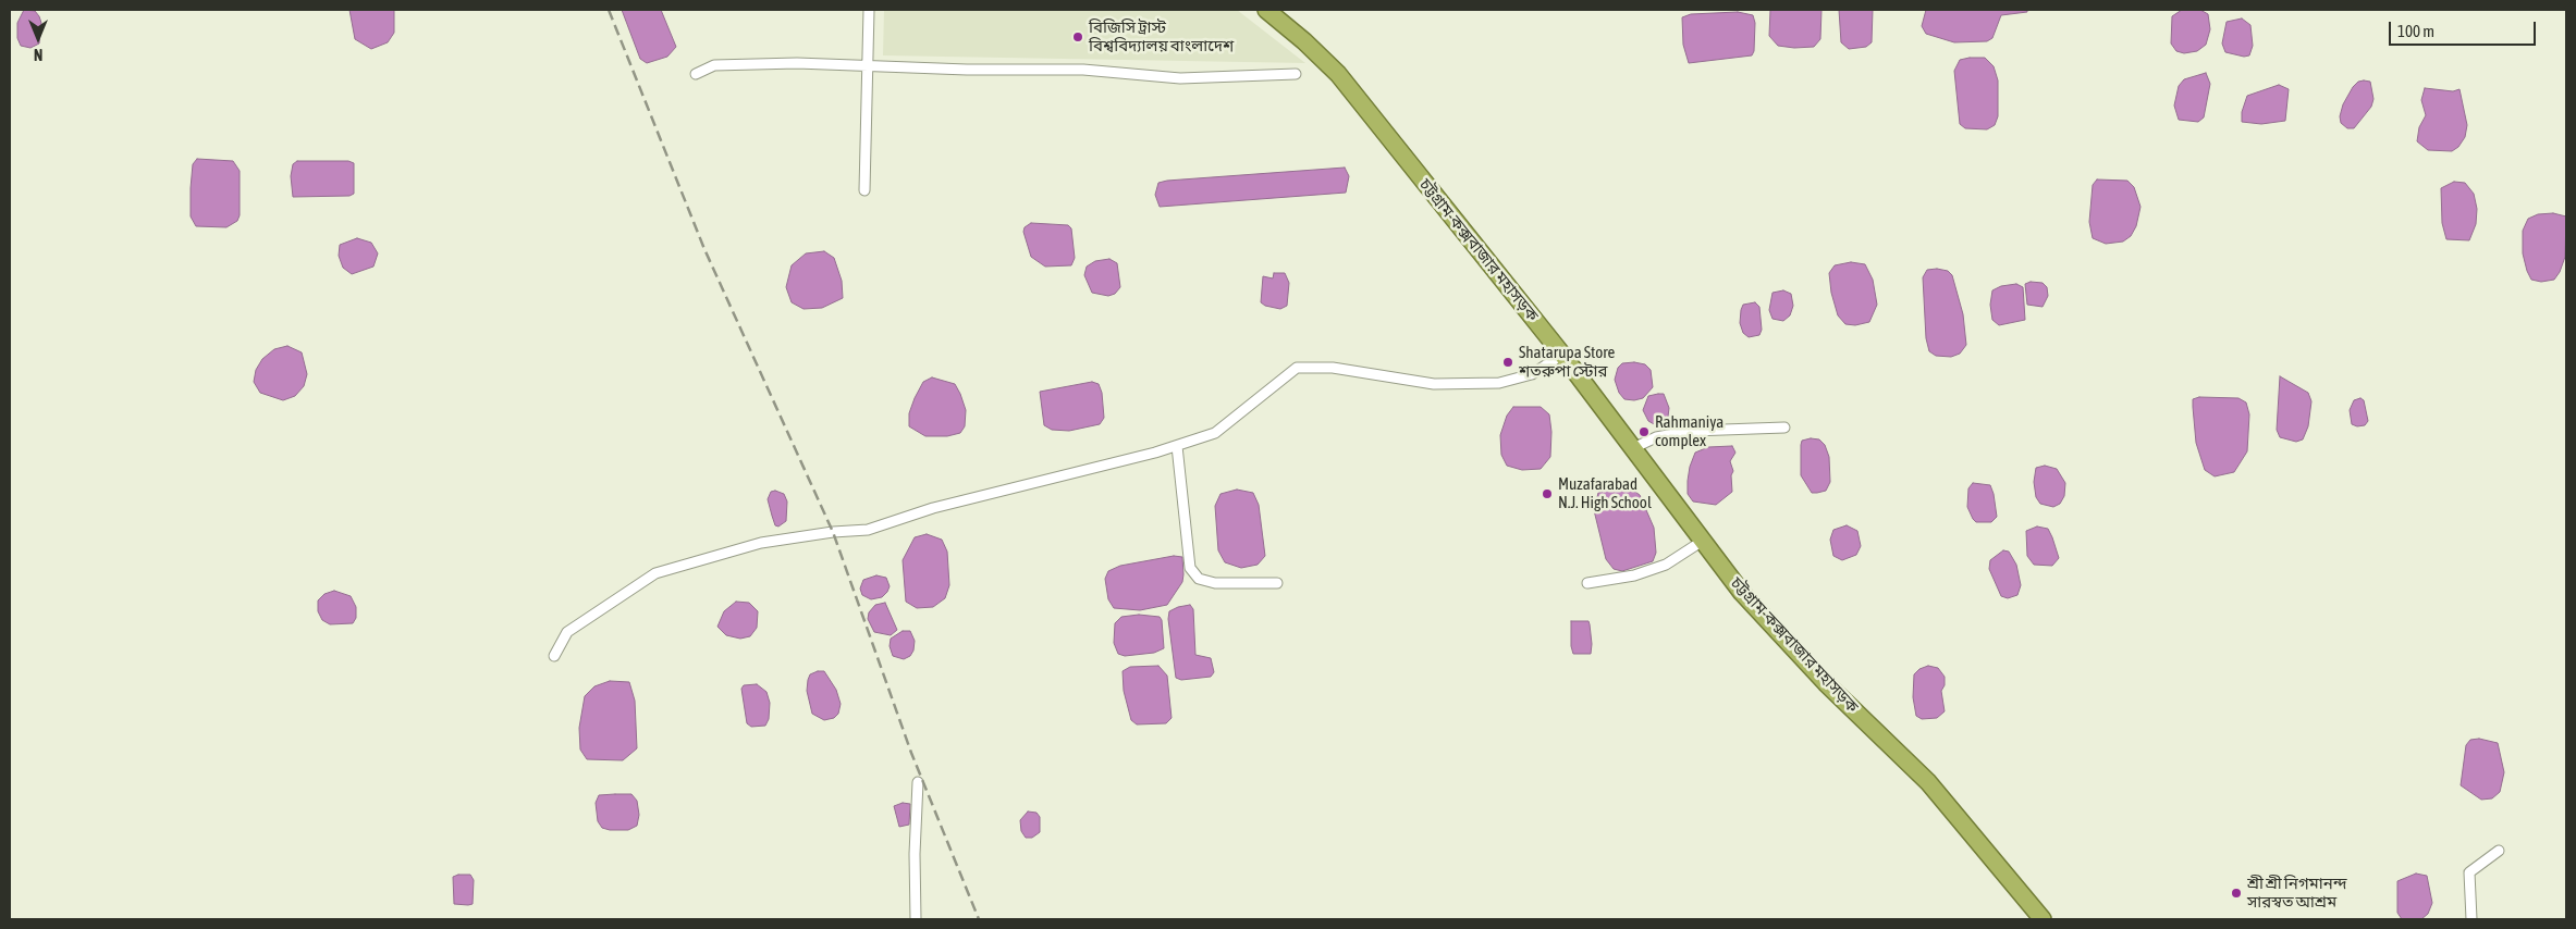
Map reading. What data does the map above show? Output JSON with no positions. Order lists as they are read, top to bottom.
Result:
{
  "streets": {
    "highway": ["চট্টগ্রাম-কক্সবাজার মহাসড়ক"]
  },
  "places": [
    "বিজিসি ট্রাস্ট বিশ্ববিদ্যালয় বাংলাদেশ",
    "Shatarupa Store শতরুপা স্টোর",
    "Rahmaniya complex",
    "Muzafarabad N.J. High School",
    "শ্রী শ্রী নিগমানন্দ সারস্বত আশ্রম"
  ],
  "scale_bar": "100 m",
  "north": "bottom"
}
